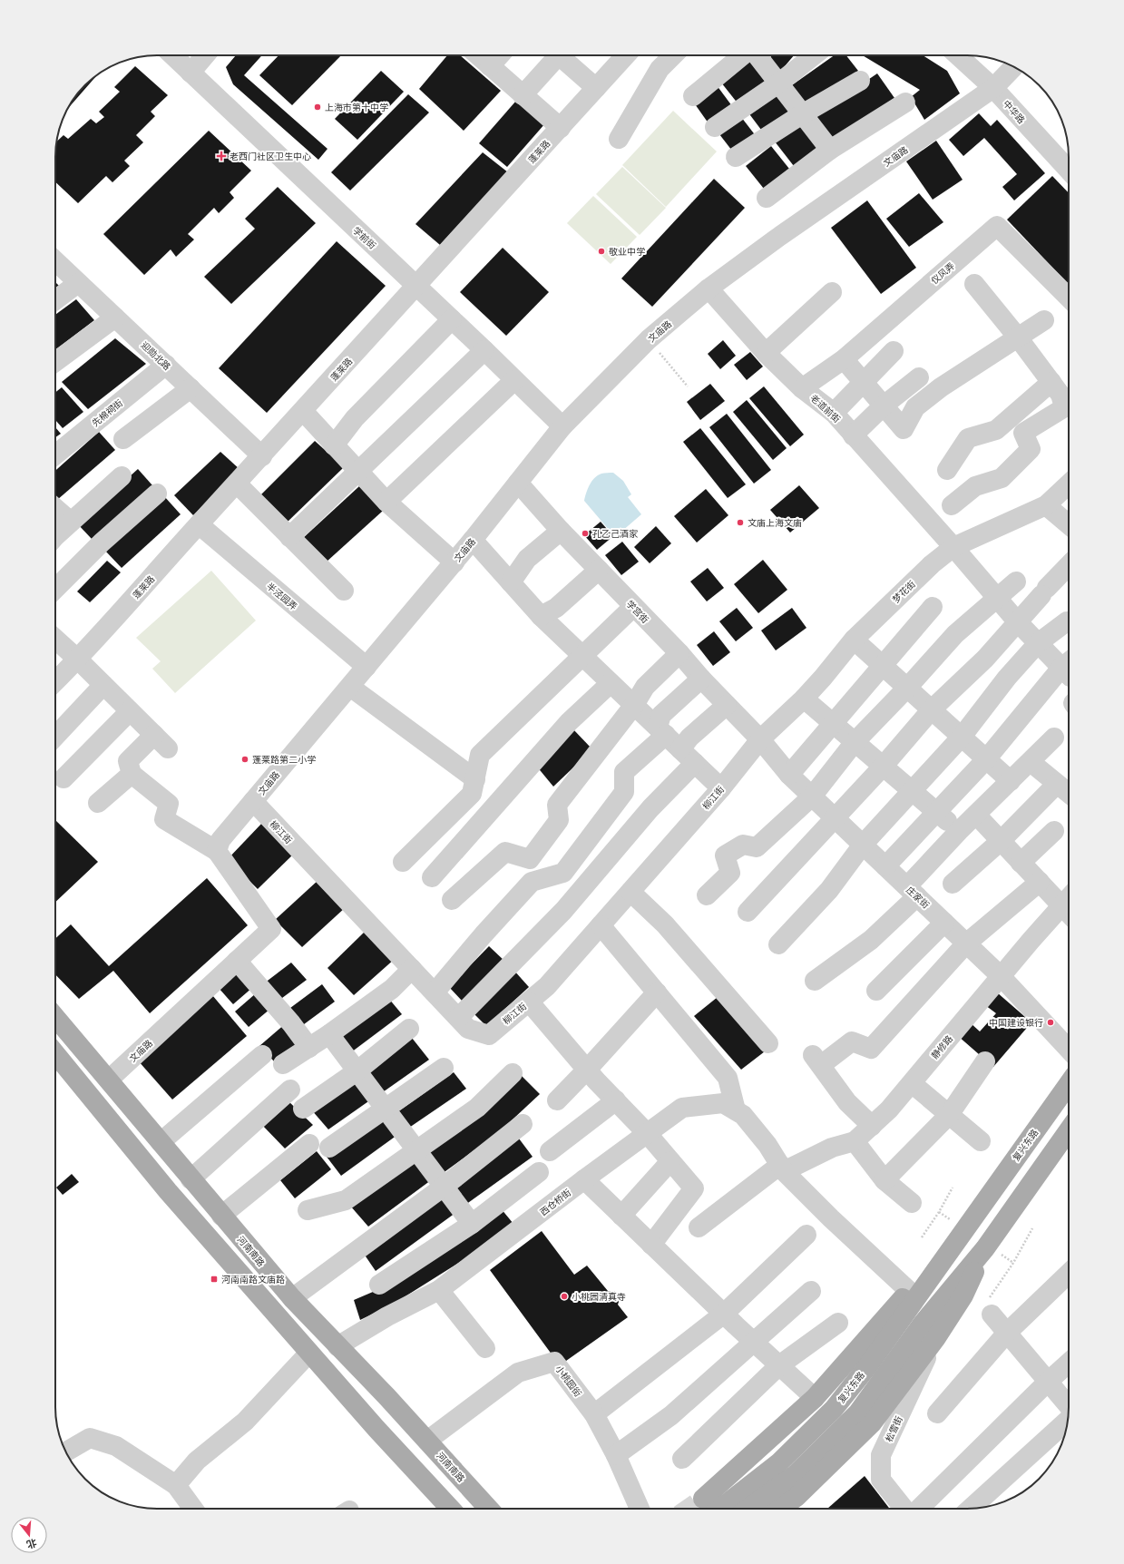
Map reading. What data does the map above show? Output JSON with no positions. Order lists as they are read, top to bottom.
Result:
{
  "streets": {
    "main road": ["复兴东路", "河南南路"],
    "street": [
      "中华路",
      "蓬莱路",
      "文庙路",
      "学前街",
      "仪风弄",
      "迎勋北路",
      "老道前街",
      "先棉祠街",
      "梦花街",
      "半泾园弄",
      "学宫街",
      "柳江街",
      "庄家街",
      "静修路",
      "西仓桥街",
      "小桃园街",
      "松雪街"
    ]
  },
  "crossings": [
    ["中华路", "文庙路"],
    ["蓬莱路", "学前街"],
    ["蓬莱路", "迎勋北路"],
    ["蓬莱路", "半泾园弄"],
    ["文庙路", "学前街"],
    ["文庙路", "老道前街"],
    ["文庙路", "半泾园弄"],
    ["文庙路", "学宫街"],
    ["文庙路", "柳江街"],
    ["文庙路", "河南南路"],
    ["仪风弄", "老道前街"],
    ["迎勋北路", "先棉祠街"],
    ["老道前街", "梦花街"],
    ["梦花街", "学宫街"],
    ["梦花街", "柳江街"],
    ["梦花街", "庄家街"],
    ["学宫街", "柳江街"],
    ["学宫街", "庄家街"],
    ["柳江街", "庄家街"],
    ["庄家街", "静修路"],
    ["静修路", "西仓桥街"],
    ["西仓桥街", "河南南路"],
    ["河南南路", "小桃园街"]
  ],
  "places": {
    "other": [
      "上海市第十中学",
      "敬业中学",
      "文庙上海文庙",
      "孔乙己酒家",
      "蓬莱路第二小学",
      "中国建设银行",
      "小桃园清真寺"
    ],
    "health": ["老西门社区卫生中心"],
    "transit": ["河南南路文庙路"]
  },
  "north": "bottom"
}
